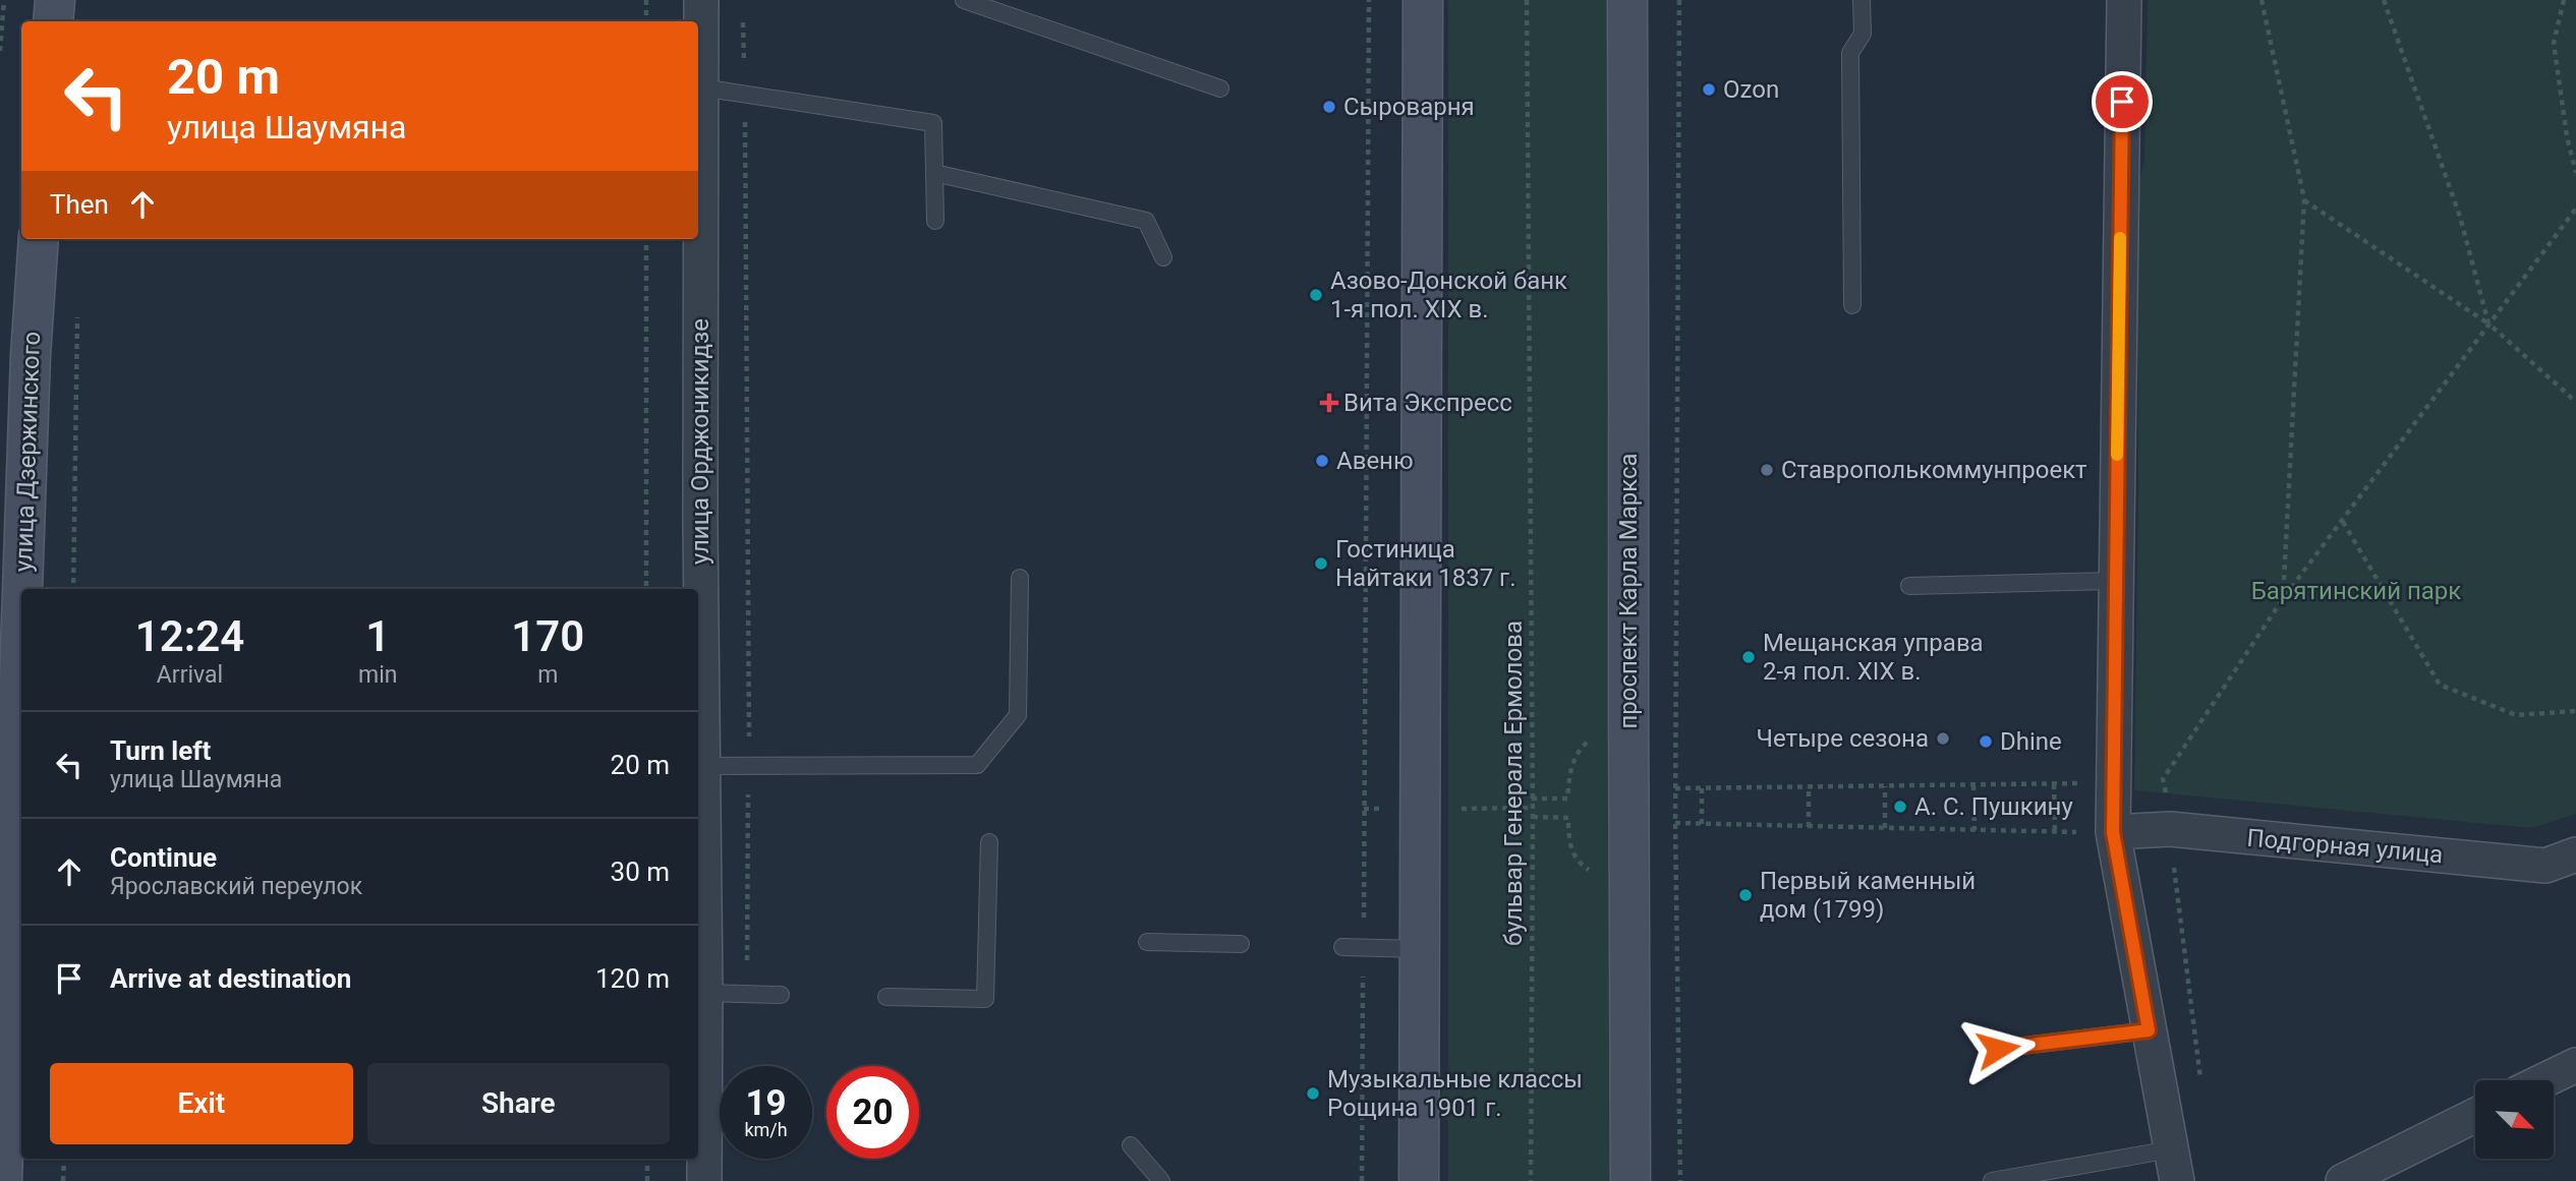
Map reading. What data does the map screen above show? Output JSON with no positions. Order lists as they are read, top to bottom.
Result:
{
  "streets": {
    "main road": ["улица Дзержинского", "проспект Карла Маркса"],
    "street": ["улица Орджоникидзе", "Подгорная улица"],
    "path": ["бульвар Генерала Ермолова"]
  },
  "parks": ["Барятинский парк"],
  "places": {
    "other": [
      "Ozon",
      "Сыроварня",
      "Азово-Донской банк 1-я пол. XIX в.",
      "Авеню",
      "Ставрополькоммунпроект",
      "Гостиница Найтаки 1837 г.",
      "Мещанская управа 2-я пол. XIX в.",
      "Четыре сезона",
      "Dhine",
      "А. С. Пушкину",
      "Первый каменный дом (1799)",
      "Музыкальные классы Рощина 1901 г."
    ],
    "health": ["Вита Экспресс"]
  },
  "north": "bottom right",
  "page": {
    "turn": ["20 m", "улица Шаумяна"],
    "then": "Then",
    "eta": [
      "12:24",
      "Arrival",
      "1",
      "min",
      "170",
      "m"
    ],
    "list": [
      {
        "name": "Turn left",
        "note": "улица Шаумяна",
        "value": "20 m"
      },
      {
        "name": "Continue",
        "note": "Ярославский переулок",
        "value": "30 m"
      },
      {
        "name": "Arrive at destination",
        "value": "120 m"
      }
    ],
    "buttons": ["Exit", "Share"],
    "speed": "19 km/h",
    "limit": "20"
  }
}
